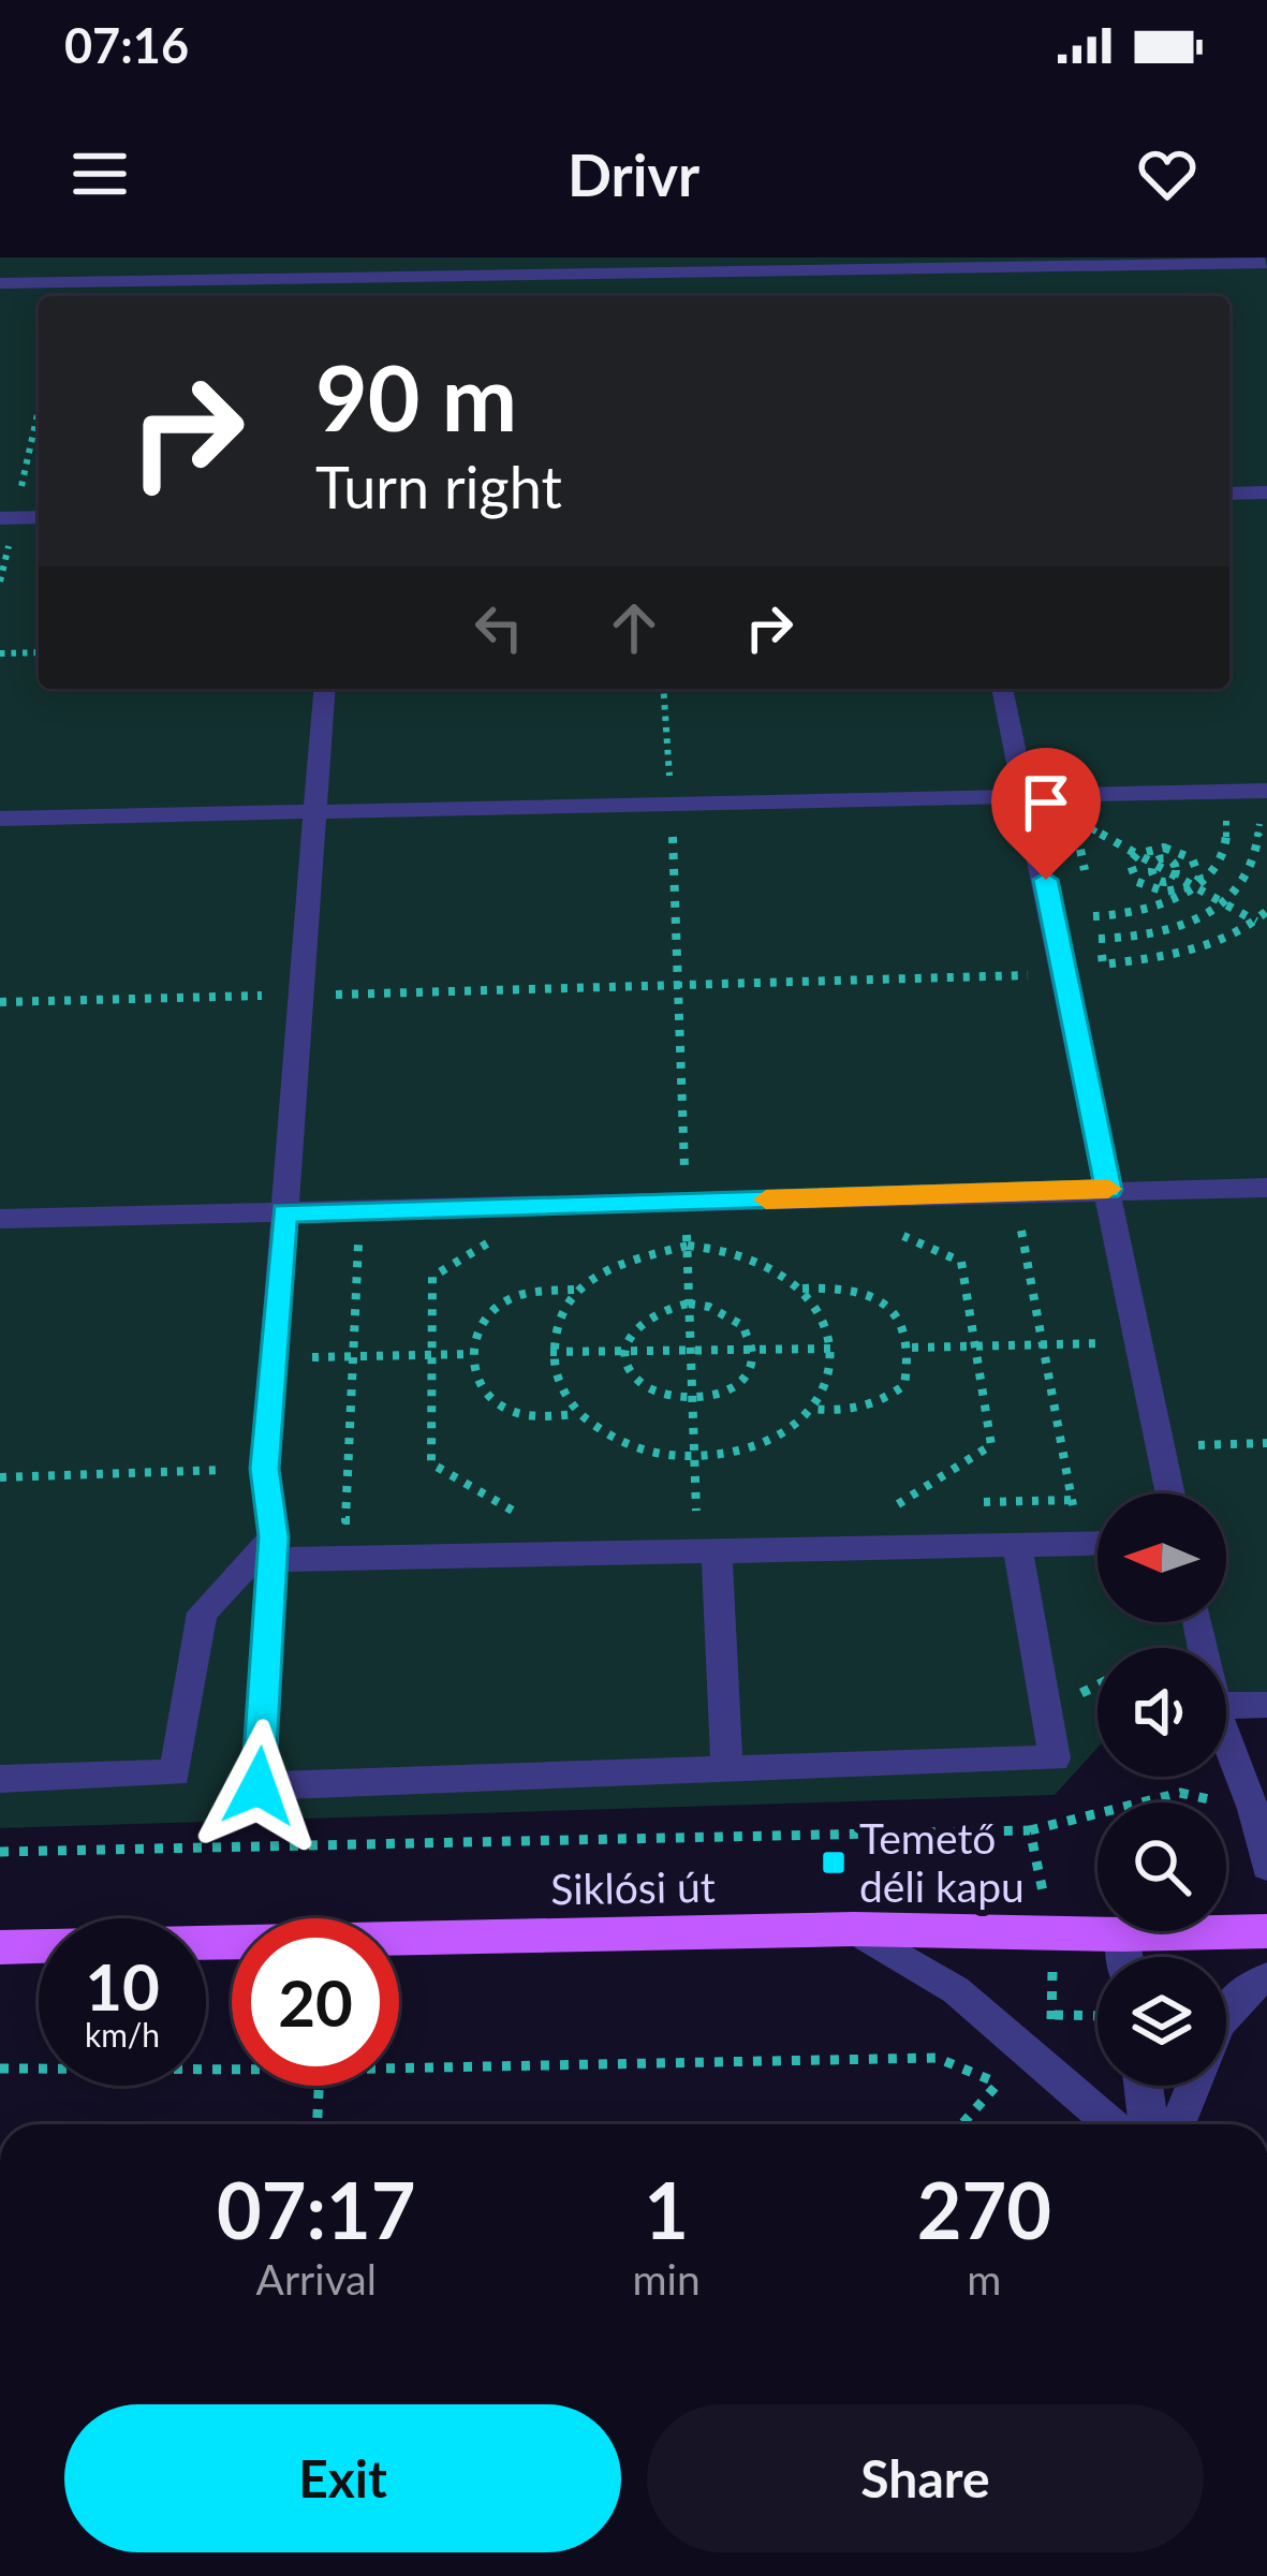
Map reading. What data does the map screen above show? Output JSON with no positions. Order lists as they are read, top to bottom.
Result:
{
  "streets": {
    "main road": ["Siklósi út"]
  },
  "places": {
    "transit": ["Temető déli kapu"]
  },
  "north": "left",
  "page": {
    "status": "07:16",
    "header": "Drivr",
    "turn": ["90 m", "Turn right"],
    "speed": "10 km/h",
    "limit": "20",
    "eta": [
      "07:17",
      "Arrival",
      "1",
      "min",
      "270",
      "m"
    ],
    "buttons": ["Exit", "Share"]
  }
}
